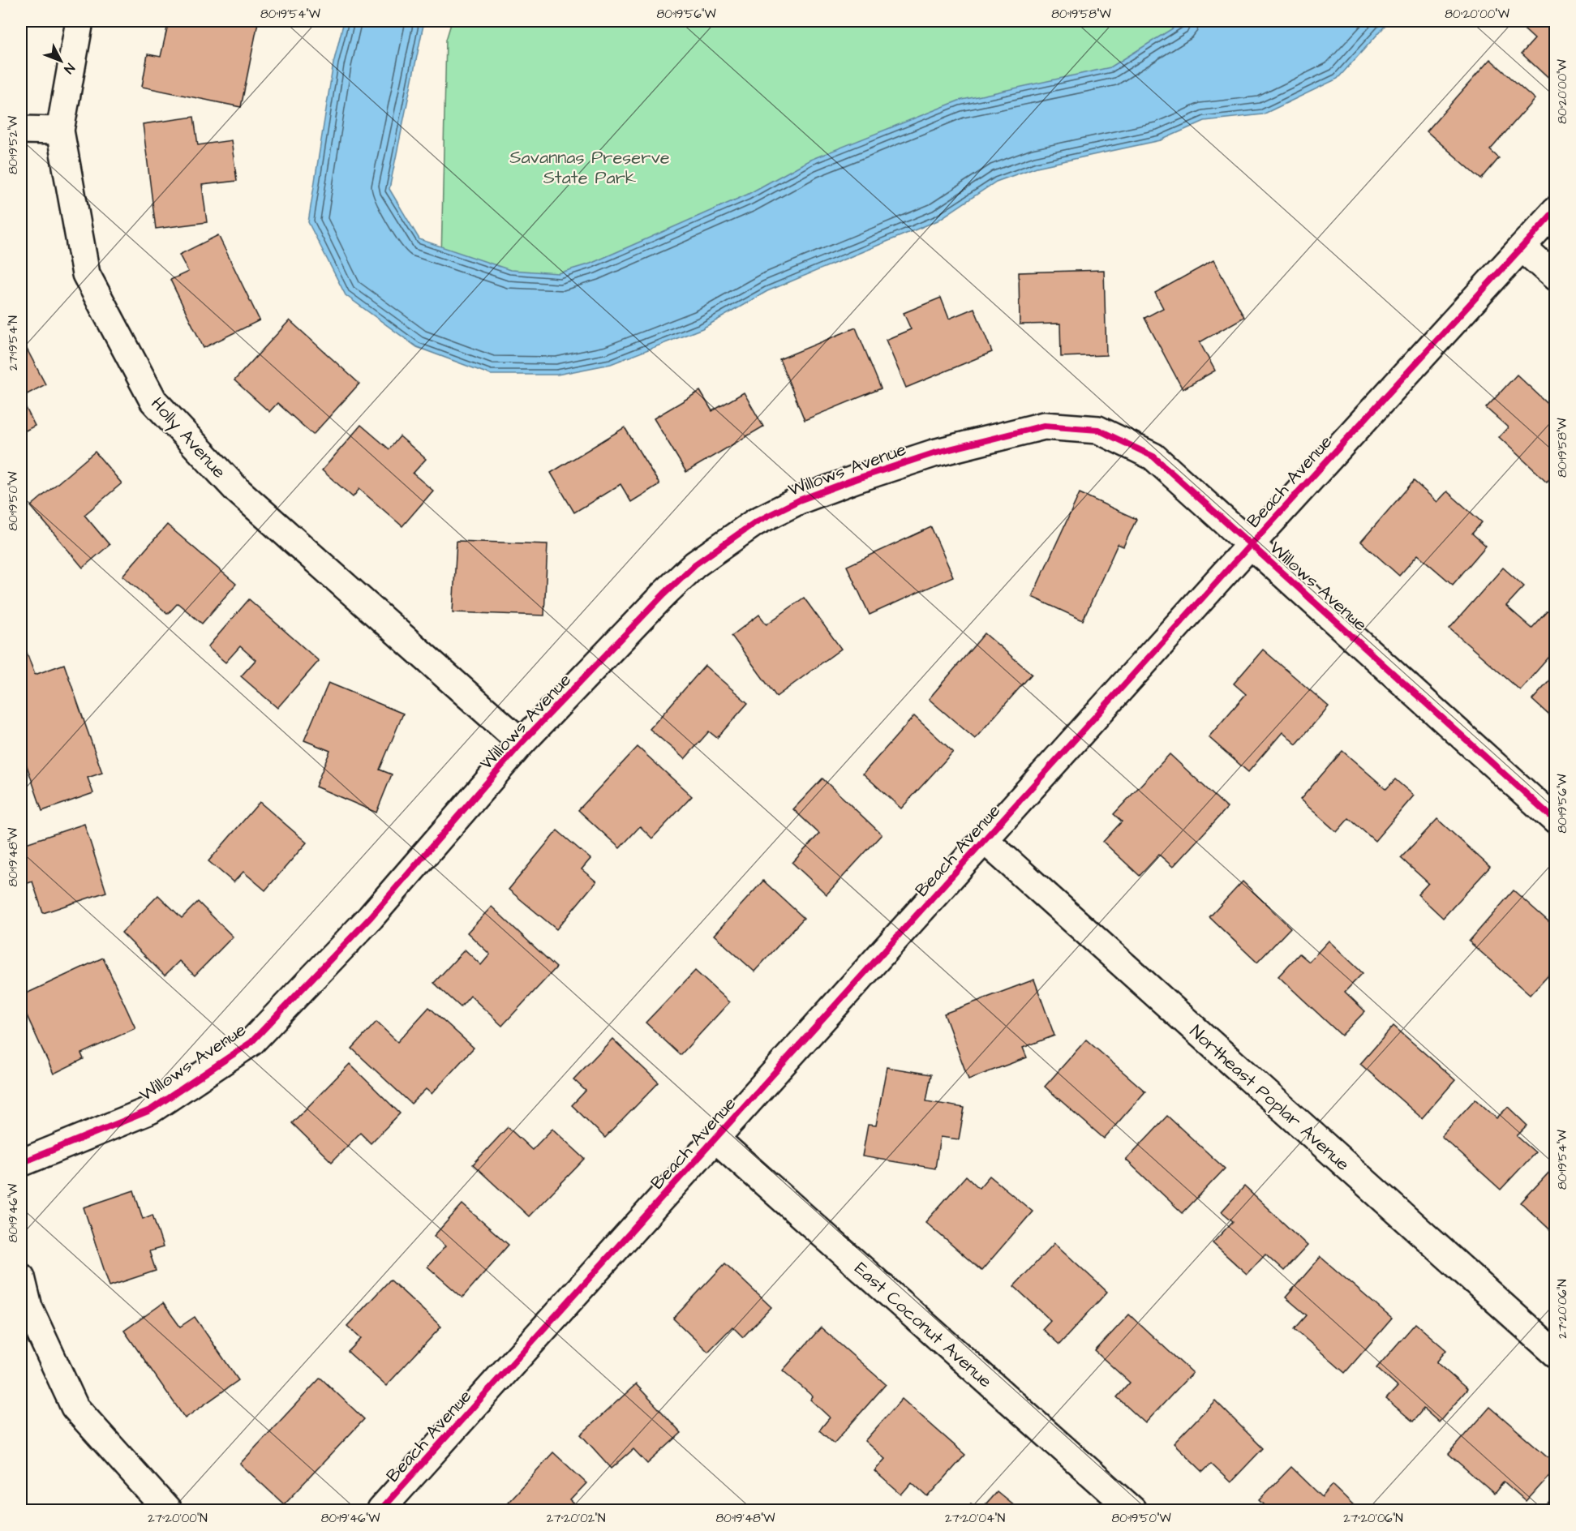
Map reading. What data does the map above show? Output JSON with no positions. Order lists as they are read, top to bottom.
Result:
{
  "streets": {
    "street": [
      "Holly Avenue",
      "Willows Avenue",
      "Beach Avenue",
      "Northeast Poplar Avenue",
      "East Coconut Avenue"
    ]
  },
  "crossings": [
    ["Holly Avenue", "Willows Avenue"],
    ["Willows Avenue", "Beach Avenue"],
    ["Beach Avenue", "Northeast Poplar Avenue"],
    ["Beach Avenue", "East Coconut Avenue"]
  ],
  "parks": ["Savannas Preserve State Park"],
  "north": "bottom right",
  "coordinates": [
    "80°19'54\"W",
    "80°19'56\"W",
    "80°19'58\"W",
    "80°20'00\"W",
    "80°19'52\"W",
    "27°19'54\"N",
    "80°19'50\"W",
    "80°19'48\"W",
    "80°19'46\"W",
    "27°20'06\"N",
    "27°20'00\"N",
    "27°20'02\"N",
    "27°20'04\"N"
  ]
}
